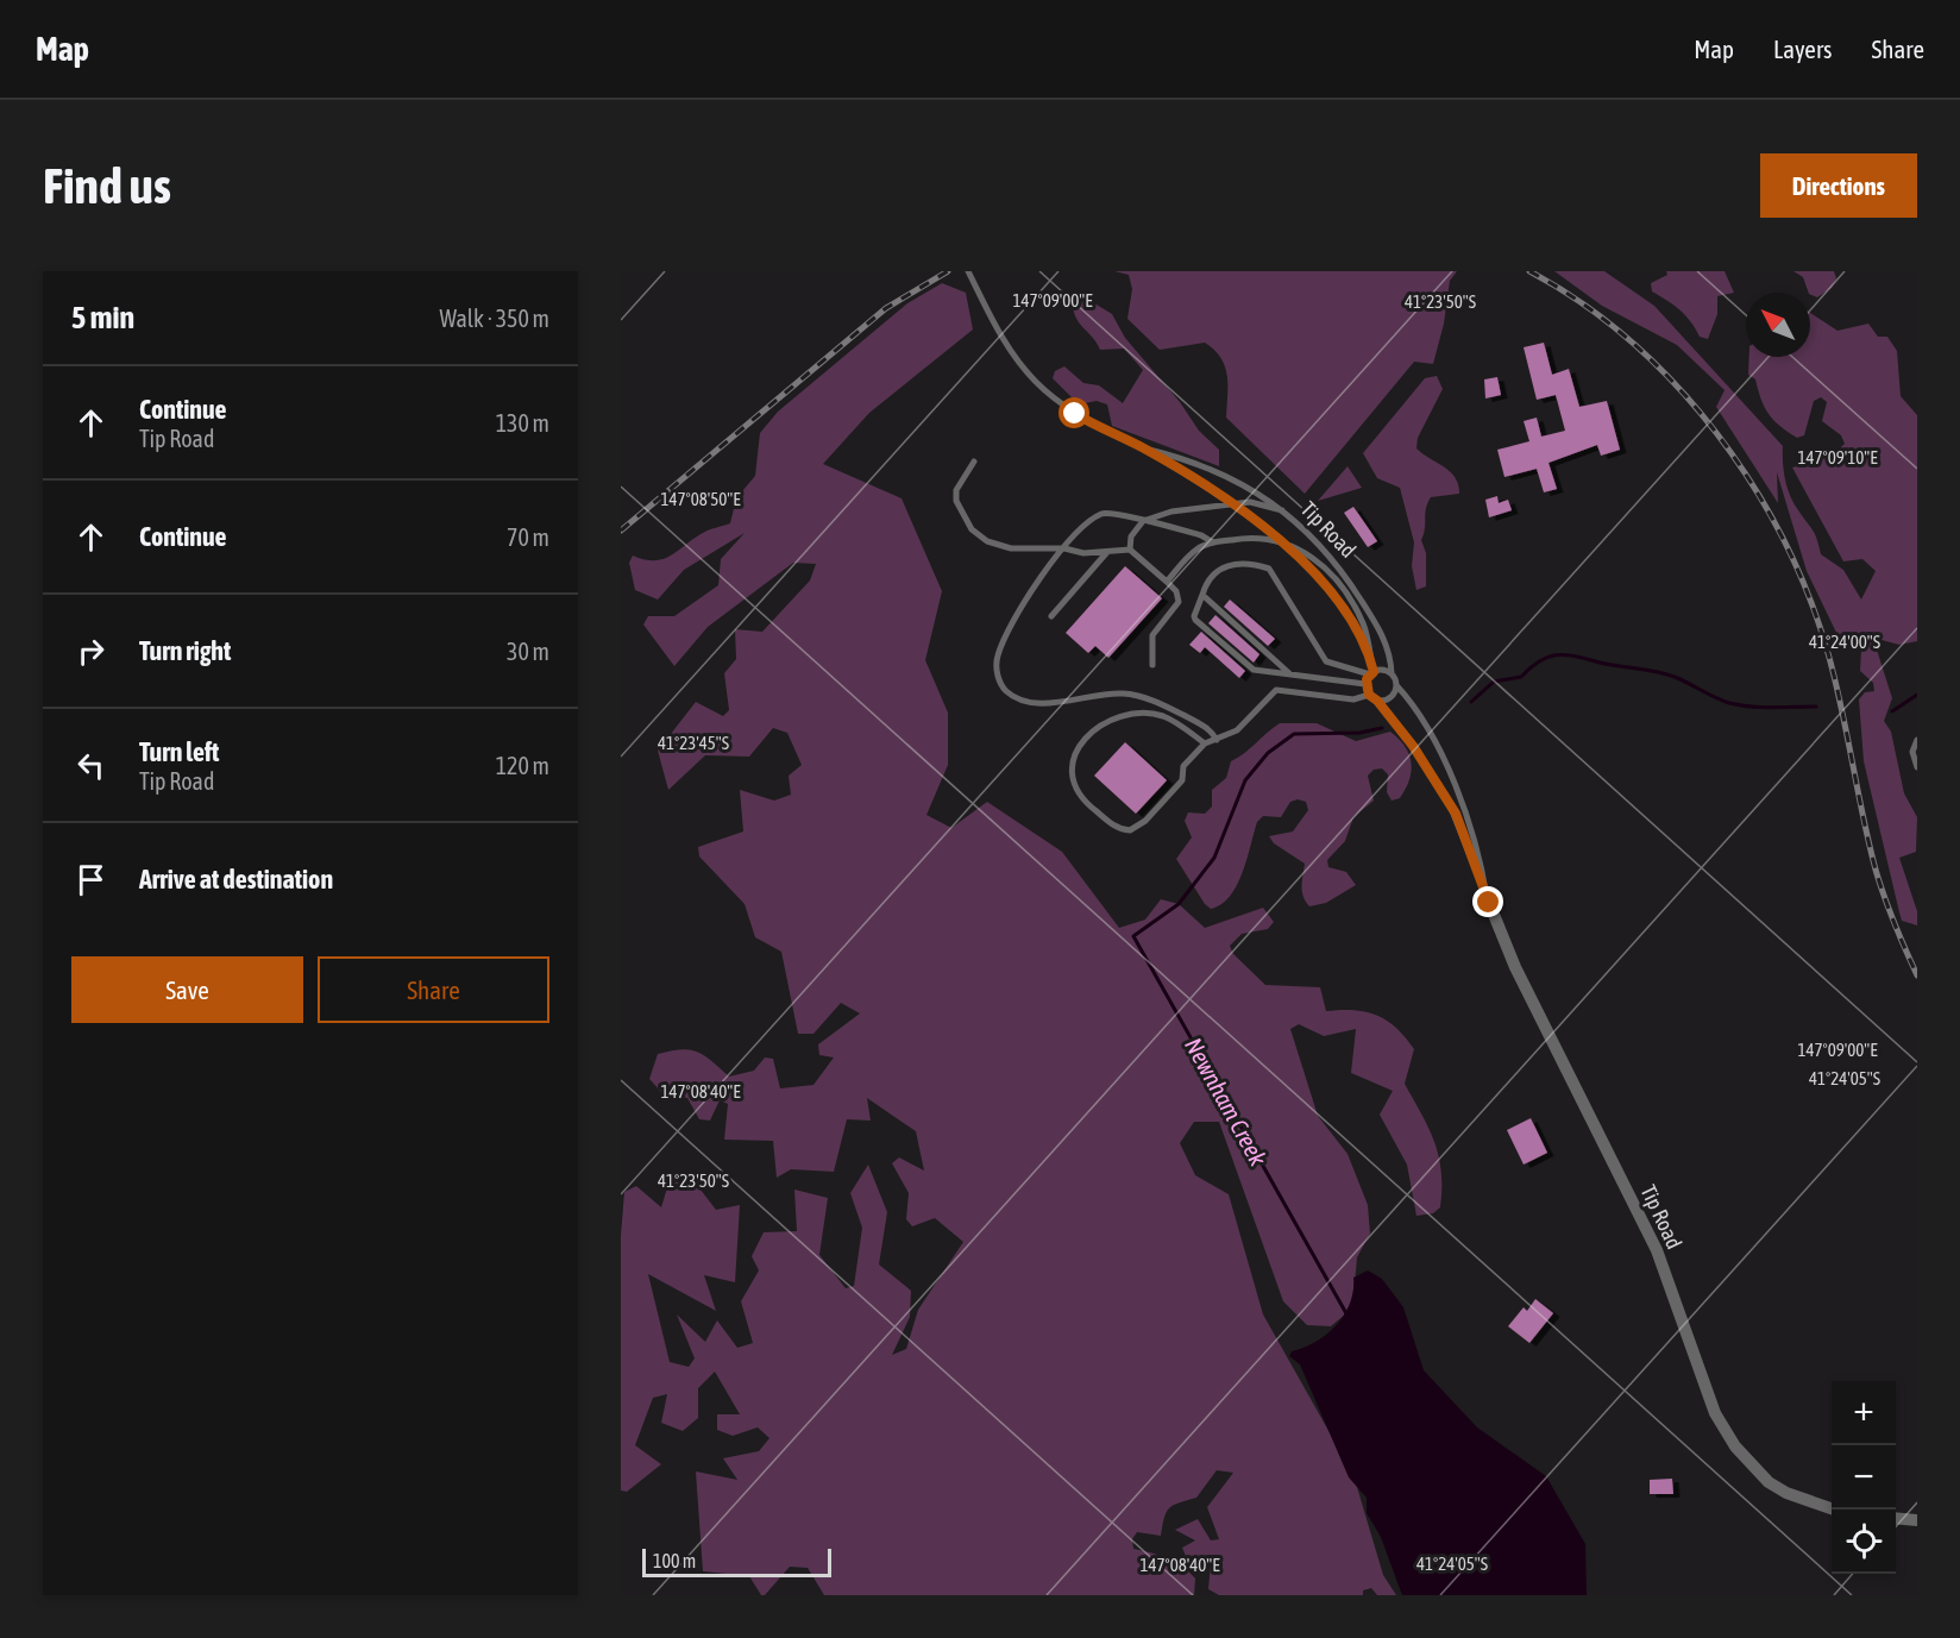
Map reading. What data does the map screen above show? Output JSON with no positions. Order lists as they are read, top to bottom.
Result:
{
  "streets": {
    "street": ["Tip Road"]
  },
  "water": ["Newnham Creek"],
  "scale_bar": "100 m",
  "north": "top left",
  "page": {
    "header": "Map",
    "nav": ["Map", "Layers", "Share"],
    "buttons": [
      "Directions",
      ["Save", "Share"]
    ],
    "title": "Find us",
    "heading": ["5 min", "Walk · 350 m"],
    "list": [
      ["Continue", "Tip Road", "130 m"],
      ["Continue", "70 m"],
      ["Turn right", "30 m"],
      ["Turn left", "Tip Road", "120 m"],
      "Arrive at destination"
    ],
    "map_buttons": ["+", "−"],
    "scale": "100 m"
  },
  "coordinates": [
    "147°09'00\"E",
    "41°23'50\"S",
    "147°09'10\"E",
    "147°08'50\"E",
    "41°24'00\"S",
    "41°23'45\"S",
    "41°24'05\"S",
    "147°08'40\"E"
  ]
}
